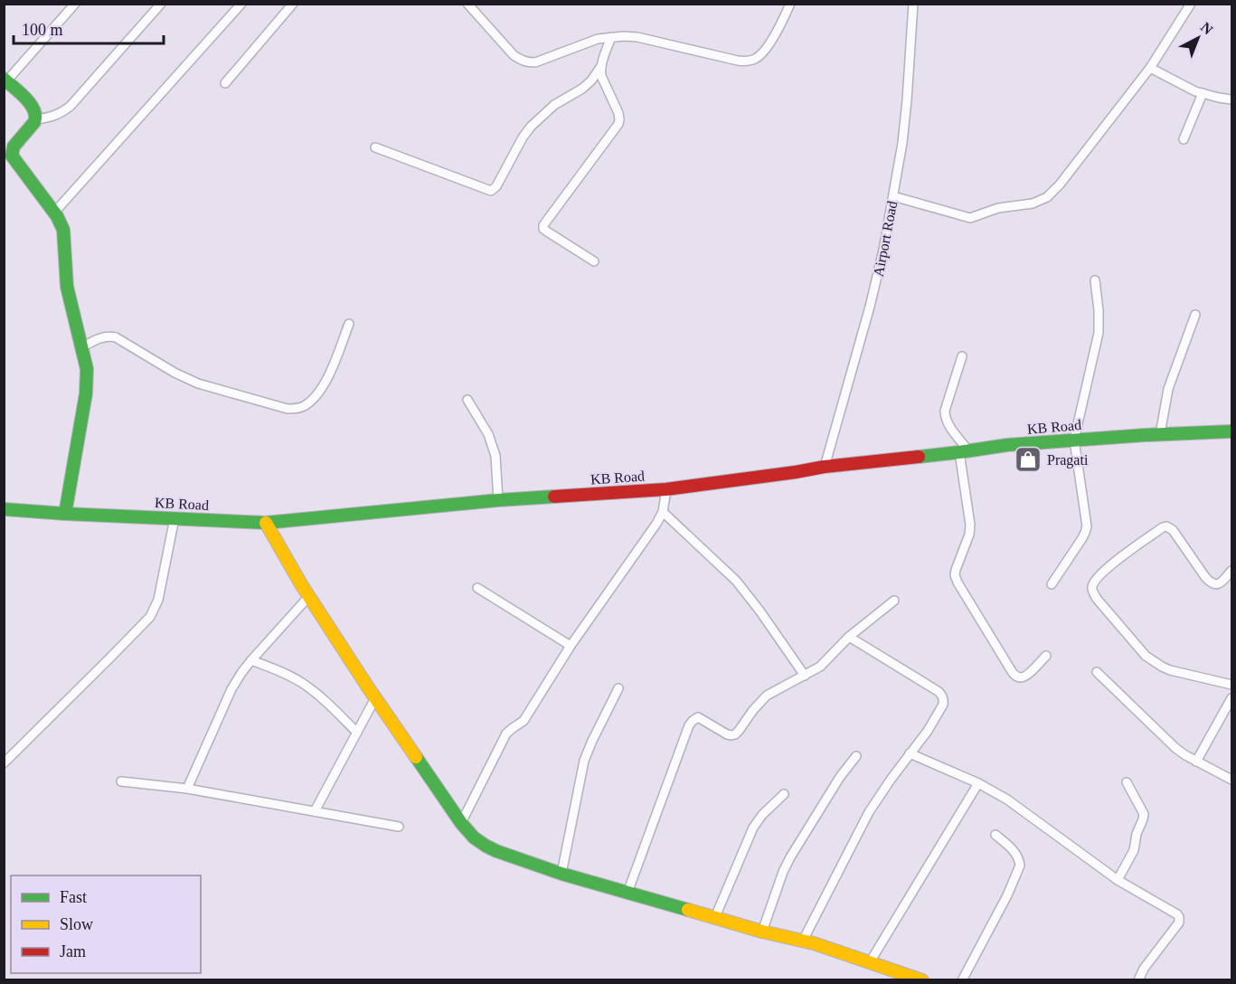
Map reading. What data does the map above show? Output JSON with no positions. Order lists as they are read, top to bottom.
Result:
{
  "streets": {
    "main road": ["KB Road"],
    "street": ["Airport Road"]
  },
  "crossings": [
    ["Airport Road", "KB Road"]
  ],
  "places": {
    "shop": ["Pragati"]
  },
  "legend": ["Fast", "Slow", "Jam"],
  "scale_bar": "100 m",
  "north": "top right"
}
